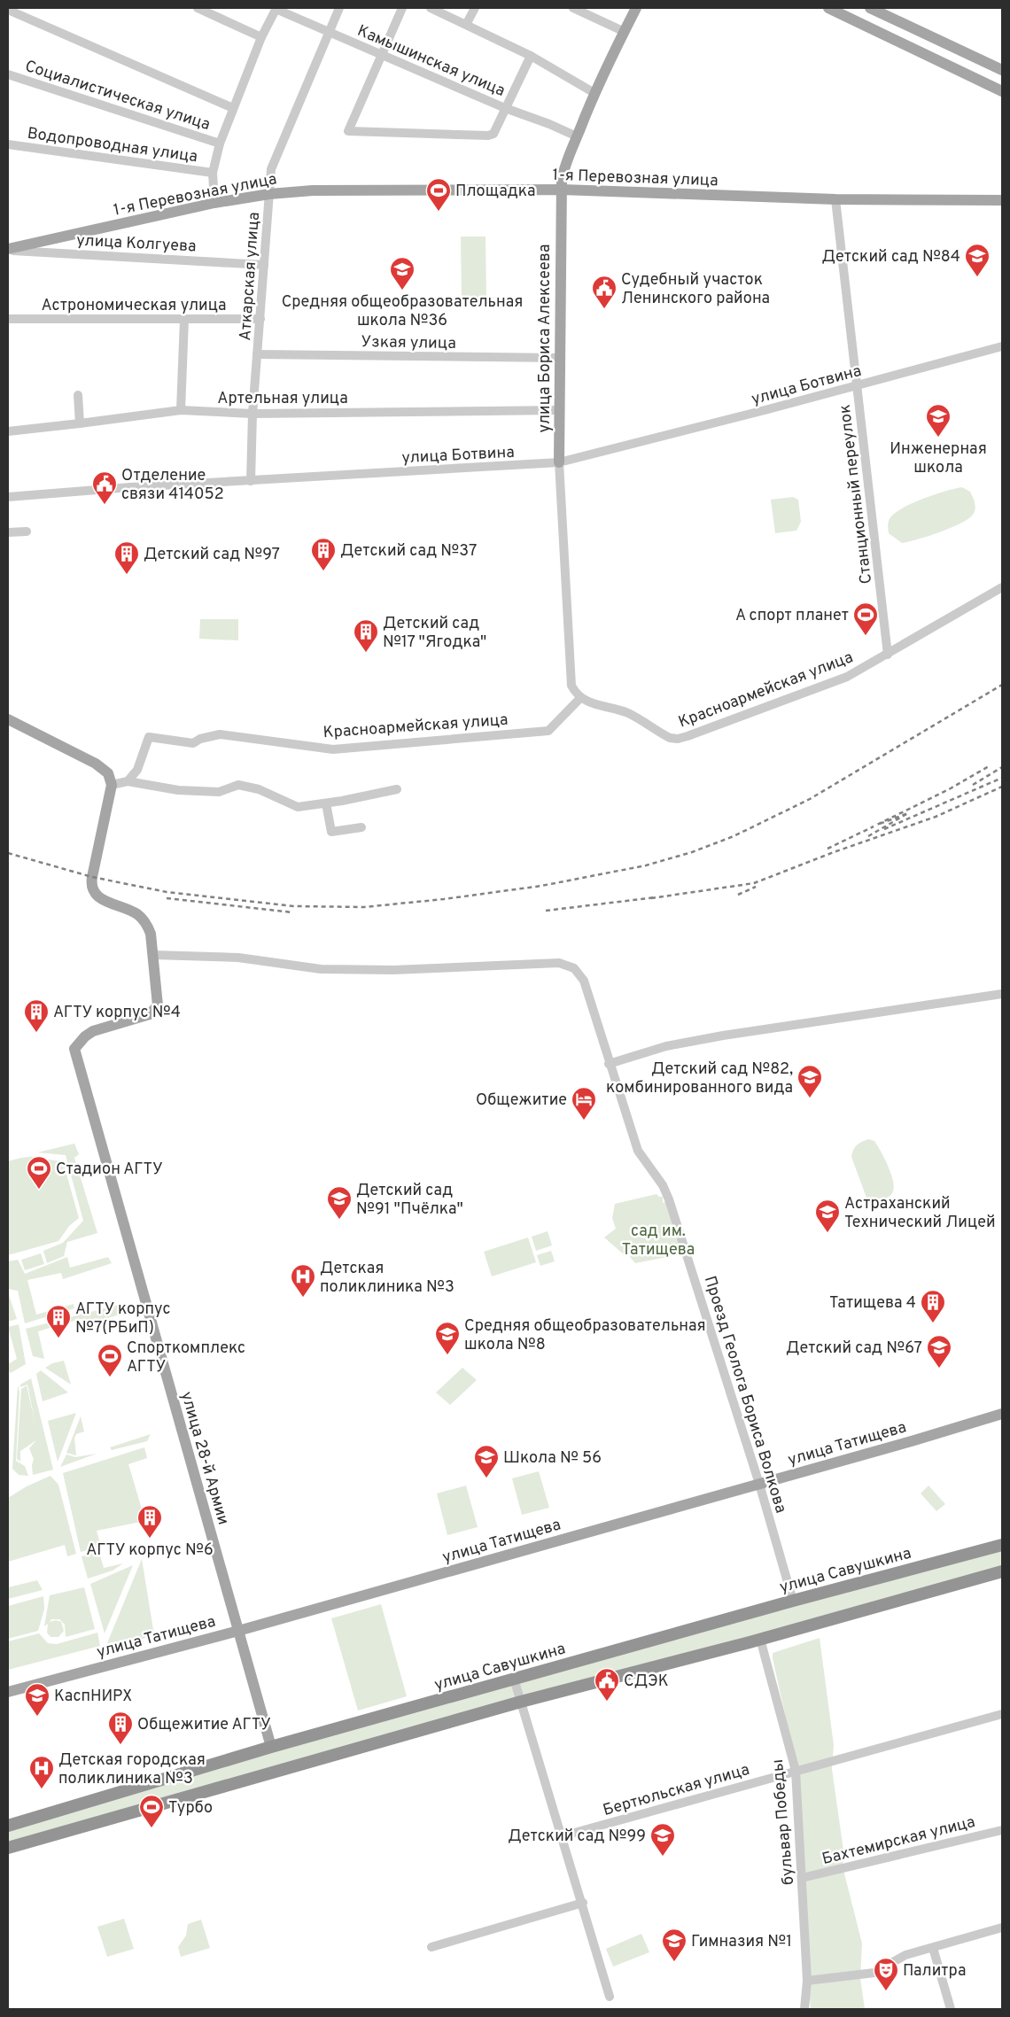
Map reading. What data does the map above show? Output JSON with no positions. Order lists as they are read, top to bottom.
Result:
{
  "streets": {
    "highway": ["улица Савушкина"],
    "main road": [
      "1-я Перевозная улица",
      "улица Бориса Алексеева",
      "улица Татищева",
      "улица 28-й Армии"
    ],
    "street": [
      "Камышинская улица",
      "Социалистическая улица",
      "Водопроводная улица",
      "улица Колгуева",
      "Аткарская улица",
      "Астрономическая улица",
      "Узкая улица",
      "улица Ботвина",
      "Артельная улица",
      "Станционный переулок",
      "Красноармейская улица",
      "Проезд Геолога Бориса Волкова",
      "Бертюльская улица",
      "бульвар Победы",
      "Бахтемирская улица"
    ]
  },
  "crossings": [
    ["Камышинская улица", "Аткарская улица"],
    ["Камышинская улица", "улица Бориса Алексеева"],
    ["1-я Перевозная улица", "улица Колгуева"],
    ["1-я Перевозная улица", "Аткарская улица"],
    ["1-я Перевозная улица", "улица Бориса Алексеева"],
    ["1-я Перевозная улица", "Станционный переулок"],
    ["улица Колгуева", "Аткарская улица"],
    ["Аткарская улица", "Астрономическая улица"],
    ["Аткарская улица", "Узкая улица"],
    ["Аткарская улица", "улица Ботвина"],
    ["Аткарская улица", "Артельная улица"],
    ["улица Бориса Алексеева", "Узкая улица"],
    ["улица Бориса Алексеева", "улица Ботвина"],
    ["улица Бориса Алексеева", "Артельная улица"],
    ["улица Бориса Алексеева", "Красноармейская улица"],
    ["улица Ботвина", "Станционный переулок"],
    ["Станционный переулок", "Красноармейская улица"],
    ["Проезд Геолога Бориса Волкова", "улица Татищева"],
    ["Проезд Геолога Бориса Волкова", "улица 28-й Армии"],
    ["Проезд Геолога Бориса Волкова", "улица Савушкина"],
    ["улица Татищева", "улица 28-й Армии"],
    ["улица 28-й Армии", "улица Савушкина"],
    ["Бертюльская улица", "бульвар Победы"],
    ["бульвар Победы", "Бахтемирская улица"]
  ],
  "parks": ["сад им. Татищева"],
  "places": {
    "sports": [
      "Площадка",
      "А спорт планет",
      "Стадион АГТУ",
      "Спорткомплекс АГТУ",
      "Турбо"
    ],
    "school or university": [
      "Детский сад №84",
      "Средняя общеобразовательная школа №36",
      "Инженерная школа",
      "Детский сад №82, комбинированного вида",
      "Детский сад №91 \"Пчёлка\"",
      "Астраханский Технический Лицей",
      "Средняя общеобразовательная школа №8",
      "Детский сад №67",
      "Школа № 56",
      "КаспНИРХ",
      "Детский сад №99",
      "Гимназия №1"
    ],
    "public building": ["Судебный участок Ленинского района", "Отделение связи 414052", "СДЭК"],
    "building": [
      "Детский сад №37",
      "Детский сад №97",
      "Детский сад №17 \"Ягодка\"",
      "АГТУ корпус №4",
      "Татищева 4",
      "АГТУ корпус №7(РБиП)",
      "АГТУ корпус №6",
      "Общежитие АГТУ"
    ],
    "hotel": ["Общежитие"],
    "hospital": ["Детская поликлиника №3", "Детская городская поликлиника №3"],
    "theatre": ["Палитра"]
  }
}
